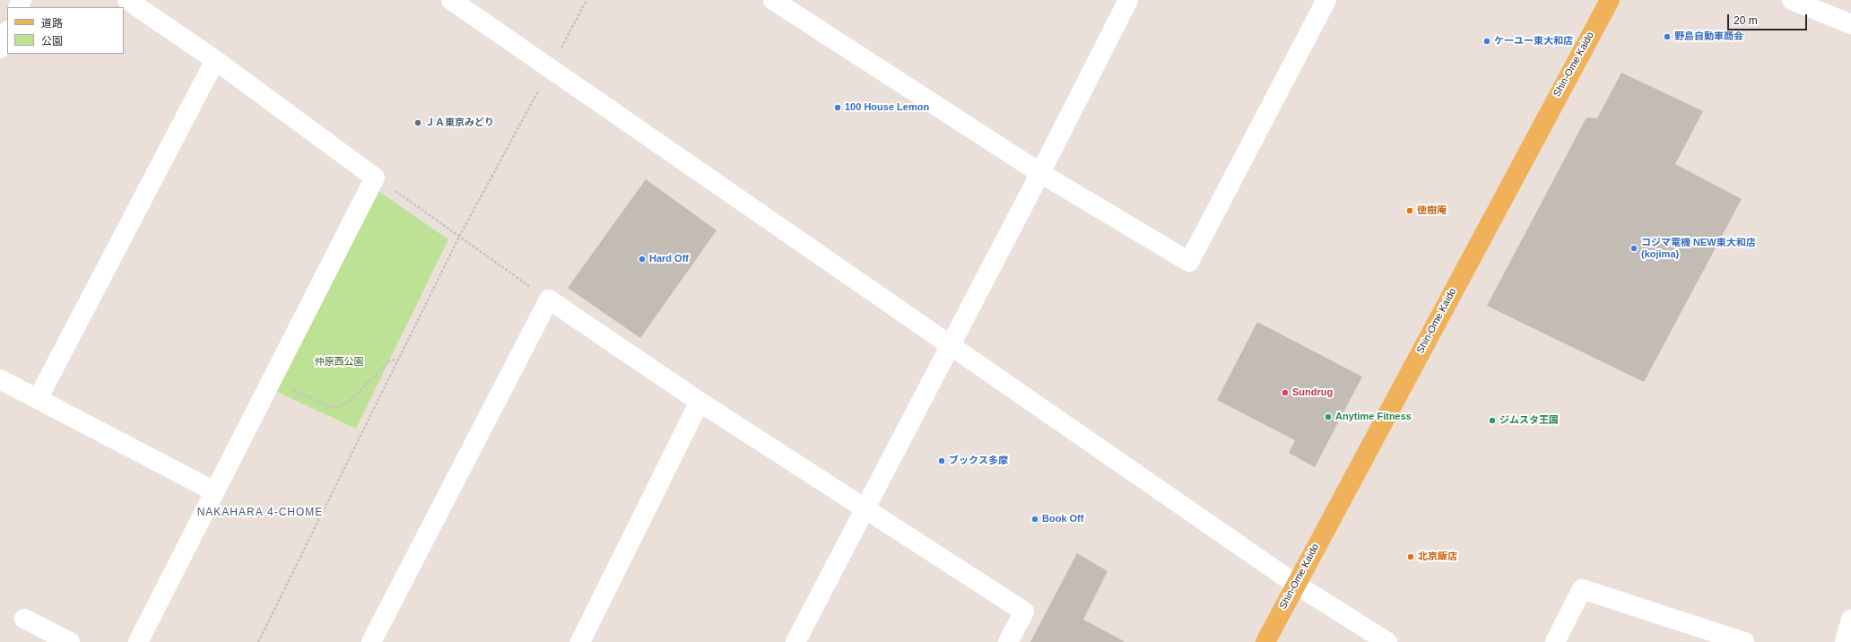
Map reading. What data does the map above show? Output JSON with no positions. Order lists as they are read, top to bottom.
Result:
{
  "streets": {
    "main road": ["Shin-Ome Kaido"]
  },
  "districts": ["NAKAHARA 4-CHOME"],
  "parks": ["仲原西公園"],
  "places": [
    "野島自動車商会",
    "ケーユー東大和店",
    "100 House Lemon",
    "ＪＡ東京みどり",
    "徳樹庵",
    "コジマ電機 NEW東大和店 (kojima)",
    "Hard Off",
    "Sundrug",
    "Anytime Fitness",
    "ジムスタ王国",
    "ブックス多摩",
    "Book Off",
    "北京飯店"
  ],
  "legend": ["道路", "公園"],
  "scale_bar": "20 m"
}
